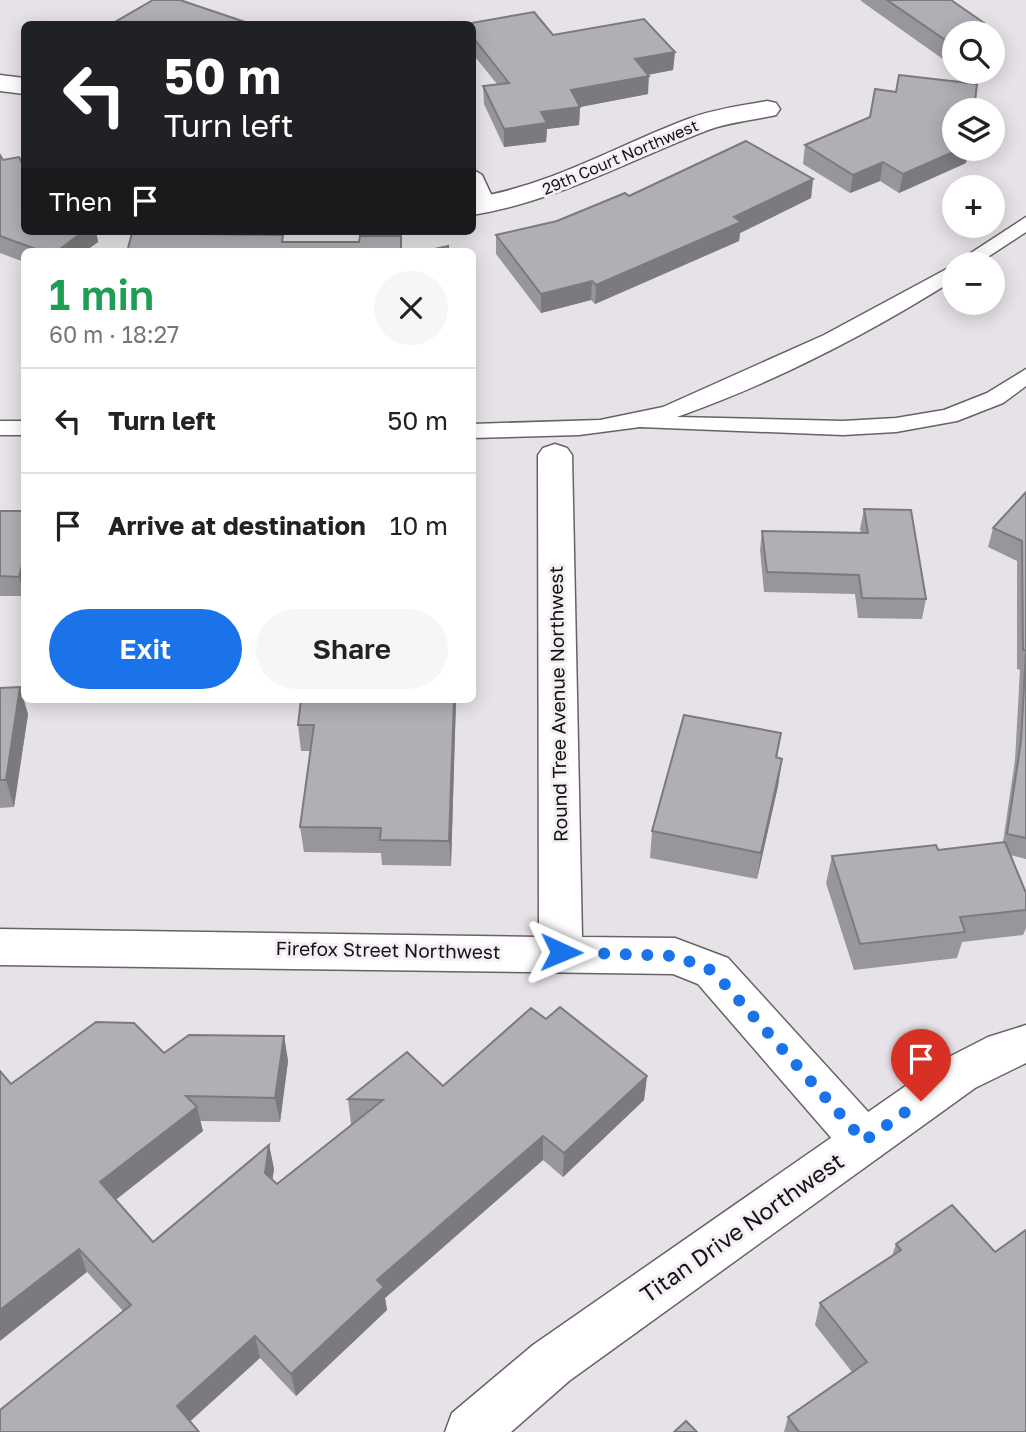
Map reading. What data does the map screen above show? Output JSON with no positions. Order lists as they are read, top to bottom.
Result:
{
  "streets": {
    "street": [
      "29th Court Northwest",
      "Round Tree Avenue Northwest",
      "Firefox Street Northwest",
      "Titan Drive Northwest"
    ]
  },
  "crossings": [
    ["Round Tree Avenue Northwest", "Firefox Street Northwest"],
    ["Firefox Street Northwest", "Titan Drive Northwest"]
  ],
  "page": {
    "map_buttons": ["+", "−"],
    "turn": ["50 m", "Turn left"],
    "then": "Then",
    "heading": ["1 min", "60 m · 18:27"],
    "list": [
      {
        "name": "Turn left",
        "value": "50 m"
      },
      {
        "name": "Arrive at destination",
        "value": "10 m"
      }
    ],
    "buttons": ["Exit", "Share"]
  }
}
